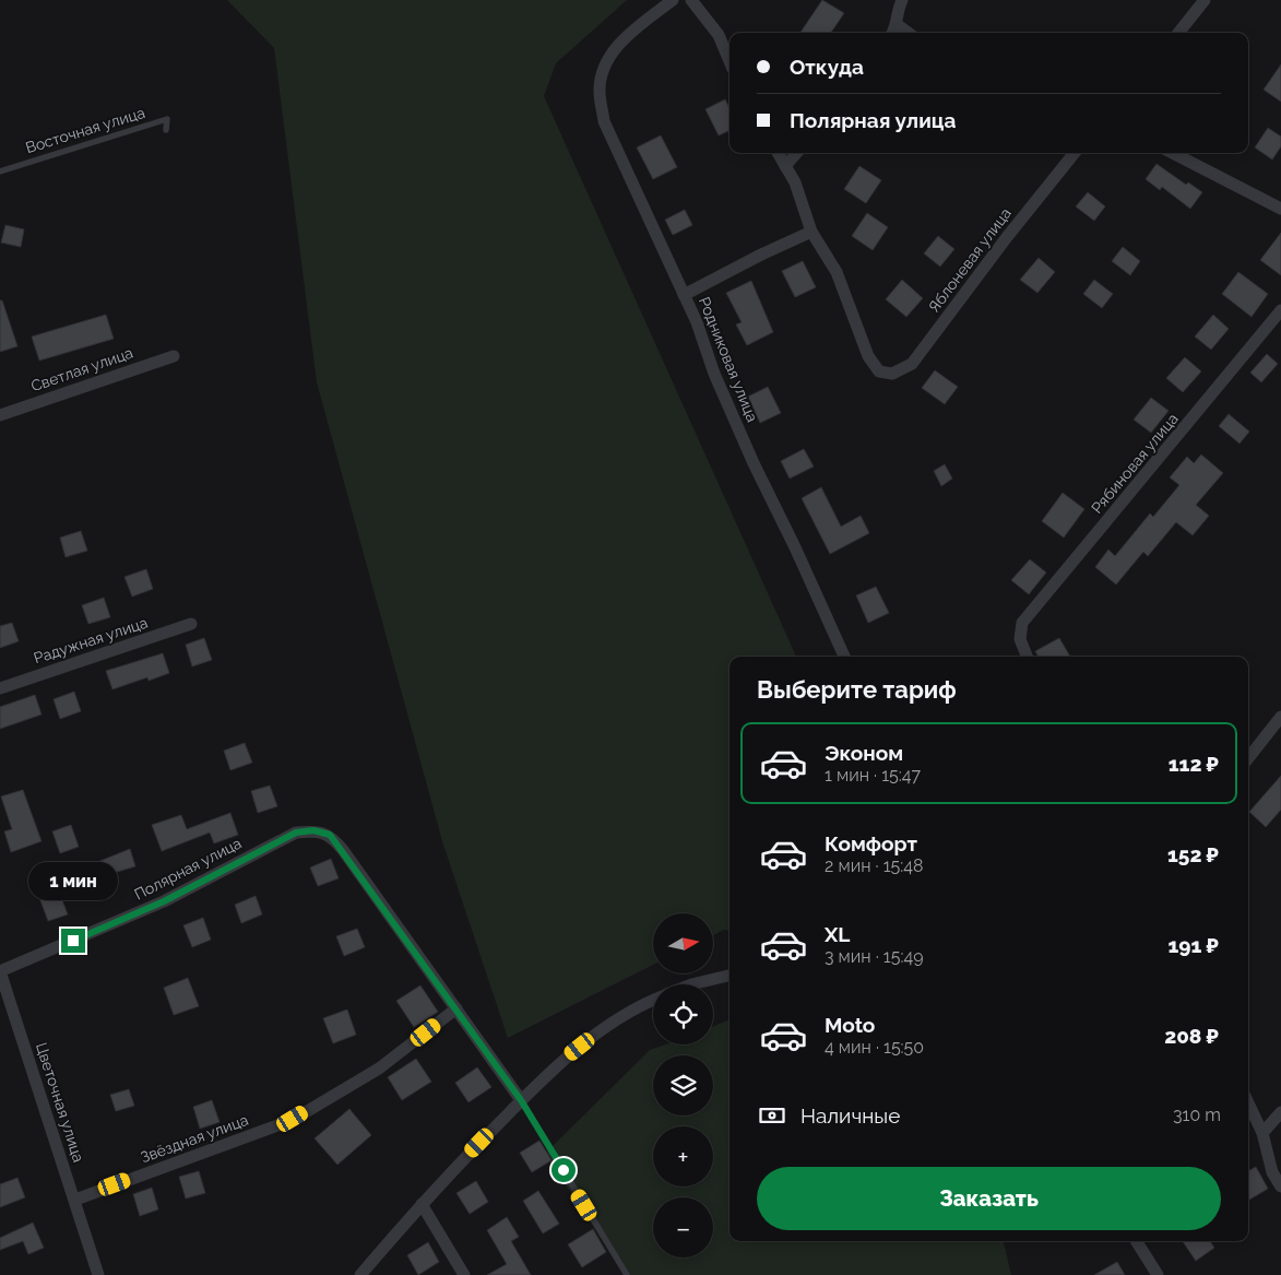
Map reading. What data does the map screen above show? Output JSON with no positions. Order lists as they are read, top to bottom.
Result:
{
  "streets": {
    "street": [
      "Яблоневая улица",
      "Родниковая улица",
      "Светлая улица",
      "Рябиновая улица",
      "Радужная улица",
      "Полярная улица",
      "Цветочная улица",
      "Звёздная улица"
    ],
    "lane": ["Восточная улица"]
  },
  "crossings": [
    ["Полярная улица", "Цветочная улица"],
    ["Полярная улица", "Звёздная улица"],
    ["Цветочная улица", "Звёздная улица"]
  ],
  "north": "right",
  "page": {
    "banner": ["Откуда", "Полярная улица"],
    "heading": "Выберите тариф",
    "list": [
      {
        "name": "Эконом",
        "note": "1 мин · 15:47",
        "value": "112 ₽"
      },
      {
        "name": "Комфорт",
        "note": "2 мин · 15:48",
        "value": "152 ₽"
      },
      {
        "name": "XL",
        "note": "3 мин · 15:49",
        "value": "191 ₽"
      },
      {
        "name": "Moto",
        "note": "4 мин · 15:50",
        "value": "208 ₽"
      }
    ],
    "bubble": "1 мин",
    "map_buttons": ["+", "−"],
    "pay": ["Наличные", "310 m"],
    "buttons": "Заказать"
  }
}
